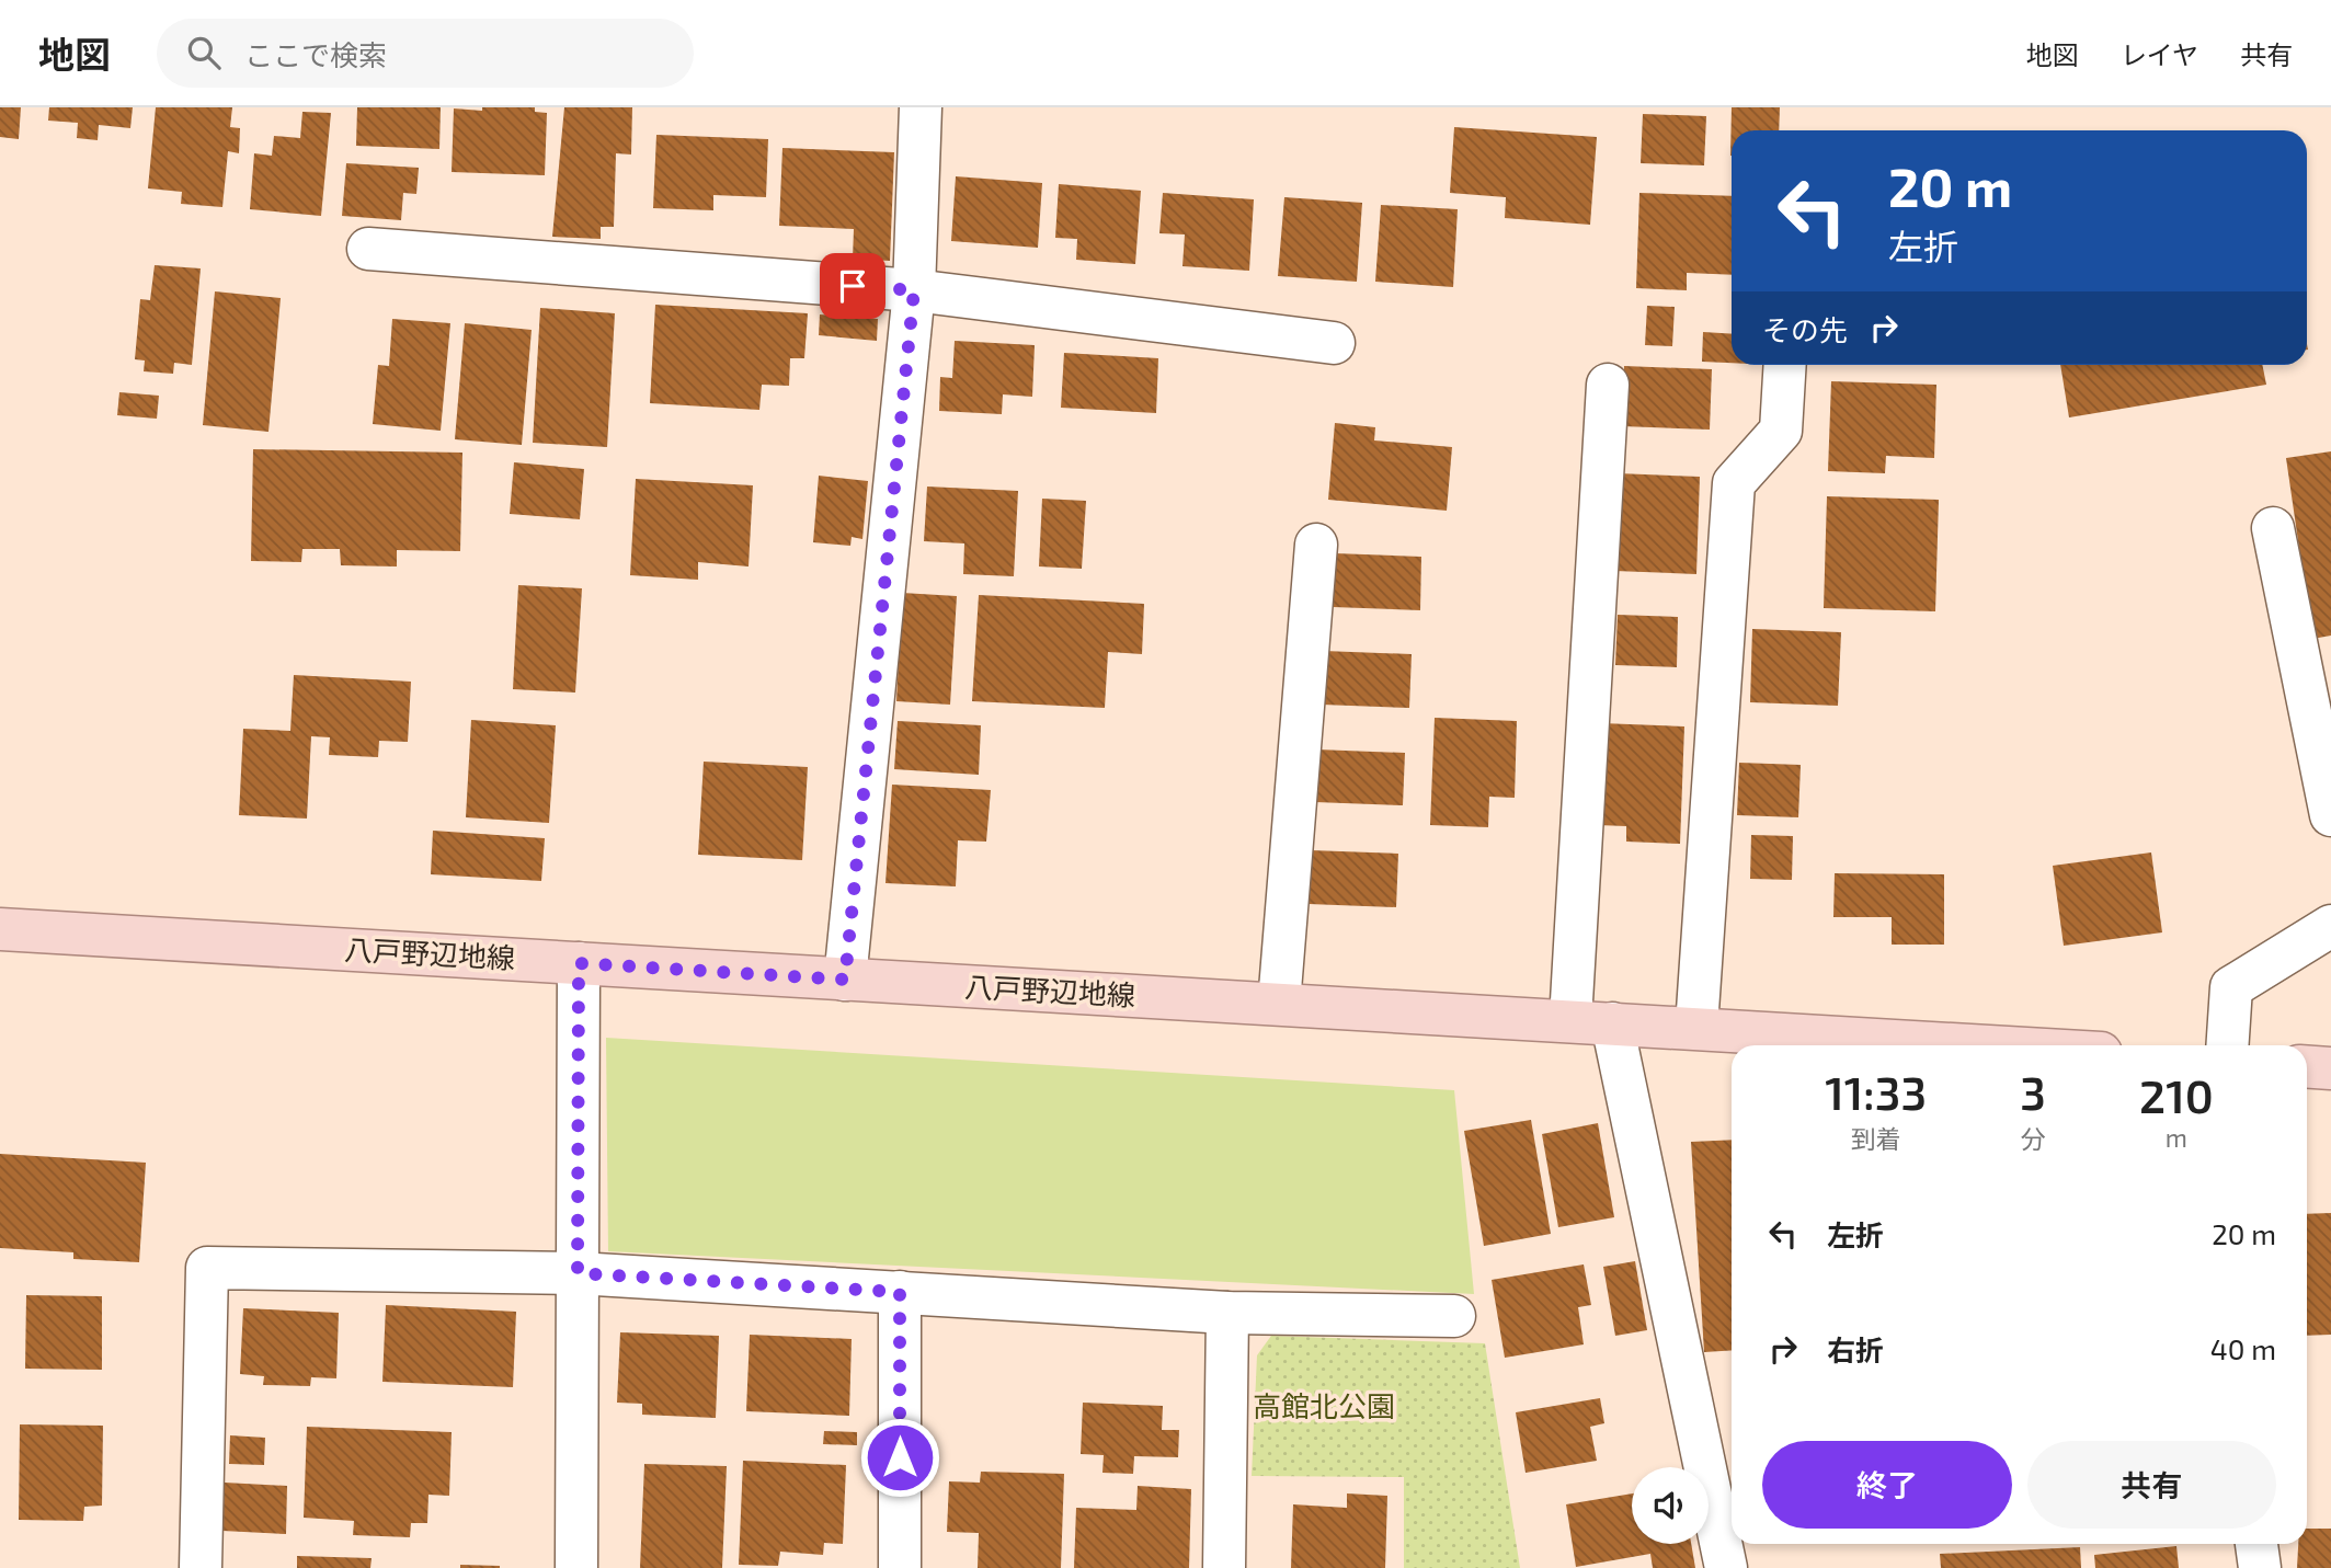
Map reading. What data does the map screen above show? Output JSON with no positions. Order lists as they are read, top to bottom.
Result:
{
  "streets": {
    "main road": ["八戸野辺地線"]
  },
  "parks": ["高館北公園"],
  "page": {
    "header": "地図",
    "search": "ここで検索",
    "nav": ["地図", "レイヤ", "共有"],
    "turn": ["20 m", "左折"],
    "then": "その先",
    "eta": [
      "11:33",
      "到着",
      "3",
      "分",
      "210",
      "m"
    ],
    "list": [
      {
        "name": "左折",
        "value": "20 m"
      },
      {
        "name": "右折",
        "value": "40 m"
      }
    ],
    "buttons": ["終了", "共有"]
  }
}
